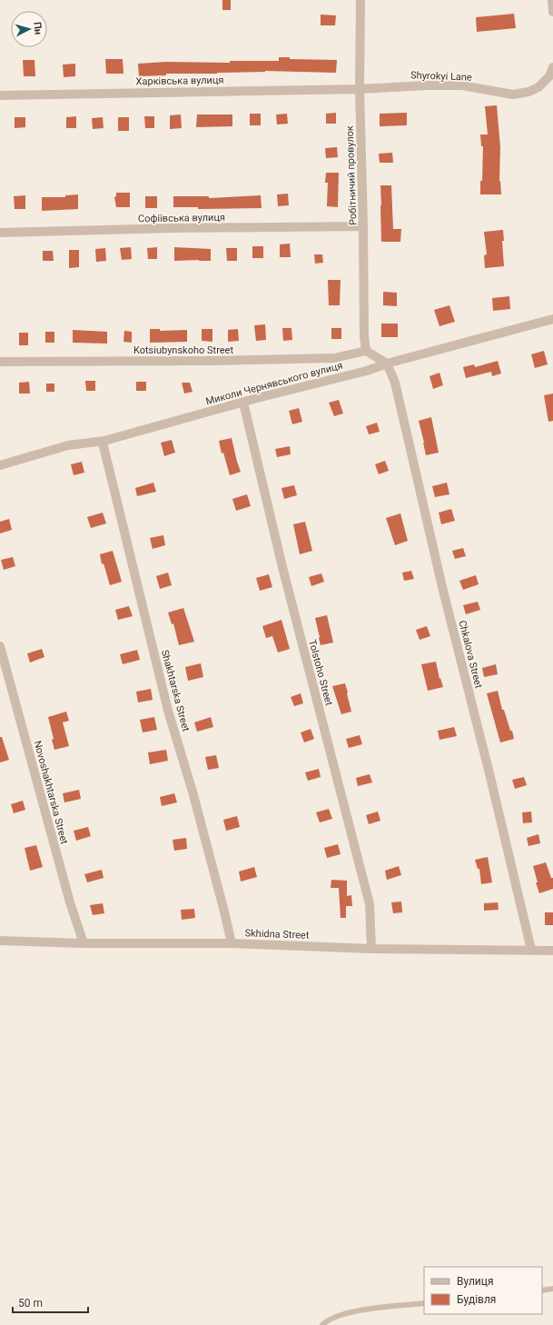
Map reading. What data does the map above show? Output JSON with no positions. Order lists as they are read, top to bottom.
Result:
{
  "streets": {
    "street": [
      "Shyrokyi Lane",
      "Харківська вулиця",
      "Робітничий провулок",
      "Софіївська вулиця",
      "Kotsiubynskoho Street",
      "Миколи Чернявського вулиця",
      "Chkalova Street",
      "Tolstoho Street",
      "Shakhtarska Street",
      "Novoshakhtarska Street",
      "Skhidna Street"
    ]
  },
  "crossings": [
    ["Shyrokyi Lane", "Харківська вулиця"],
    ["Shyrokyi Lane", "Робітничий провулок"],
    ["Харківська вулиця", "Робітничий провулок"],
    ["Робітничий провулок", "Софіївська вулиця"],
    ["Робітничий провулок", "Kotsiubynskoho Street"],
    ["Миколи Чернявського вулиця", "Chkalova Street"],
    ["Миколи Чернявського вулиця", "Tolstoho Street"],
    ["Миколи Чернявського вулиця", "Shakhtarska Street"],
    ["Chkalova Street", "Skhidna Street"],
    ["Tolstoho Street", "Skhidna Street"],
    ["Shakhtarska Street", "Skhidna Street"],
    ["Novoshakhtarska Street", "Skhidna Street"]
  ],
  "legend": ["Вулиця", "Будівля"],
  "scale_bar": "50 m",
  "north": "right"
}
